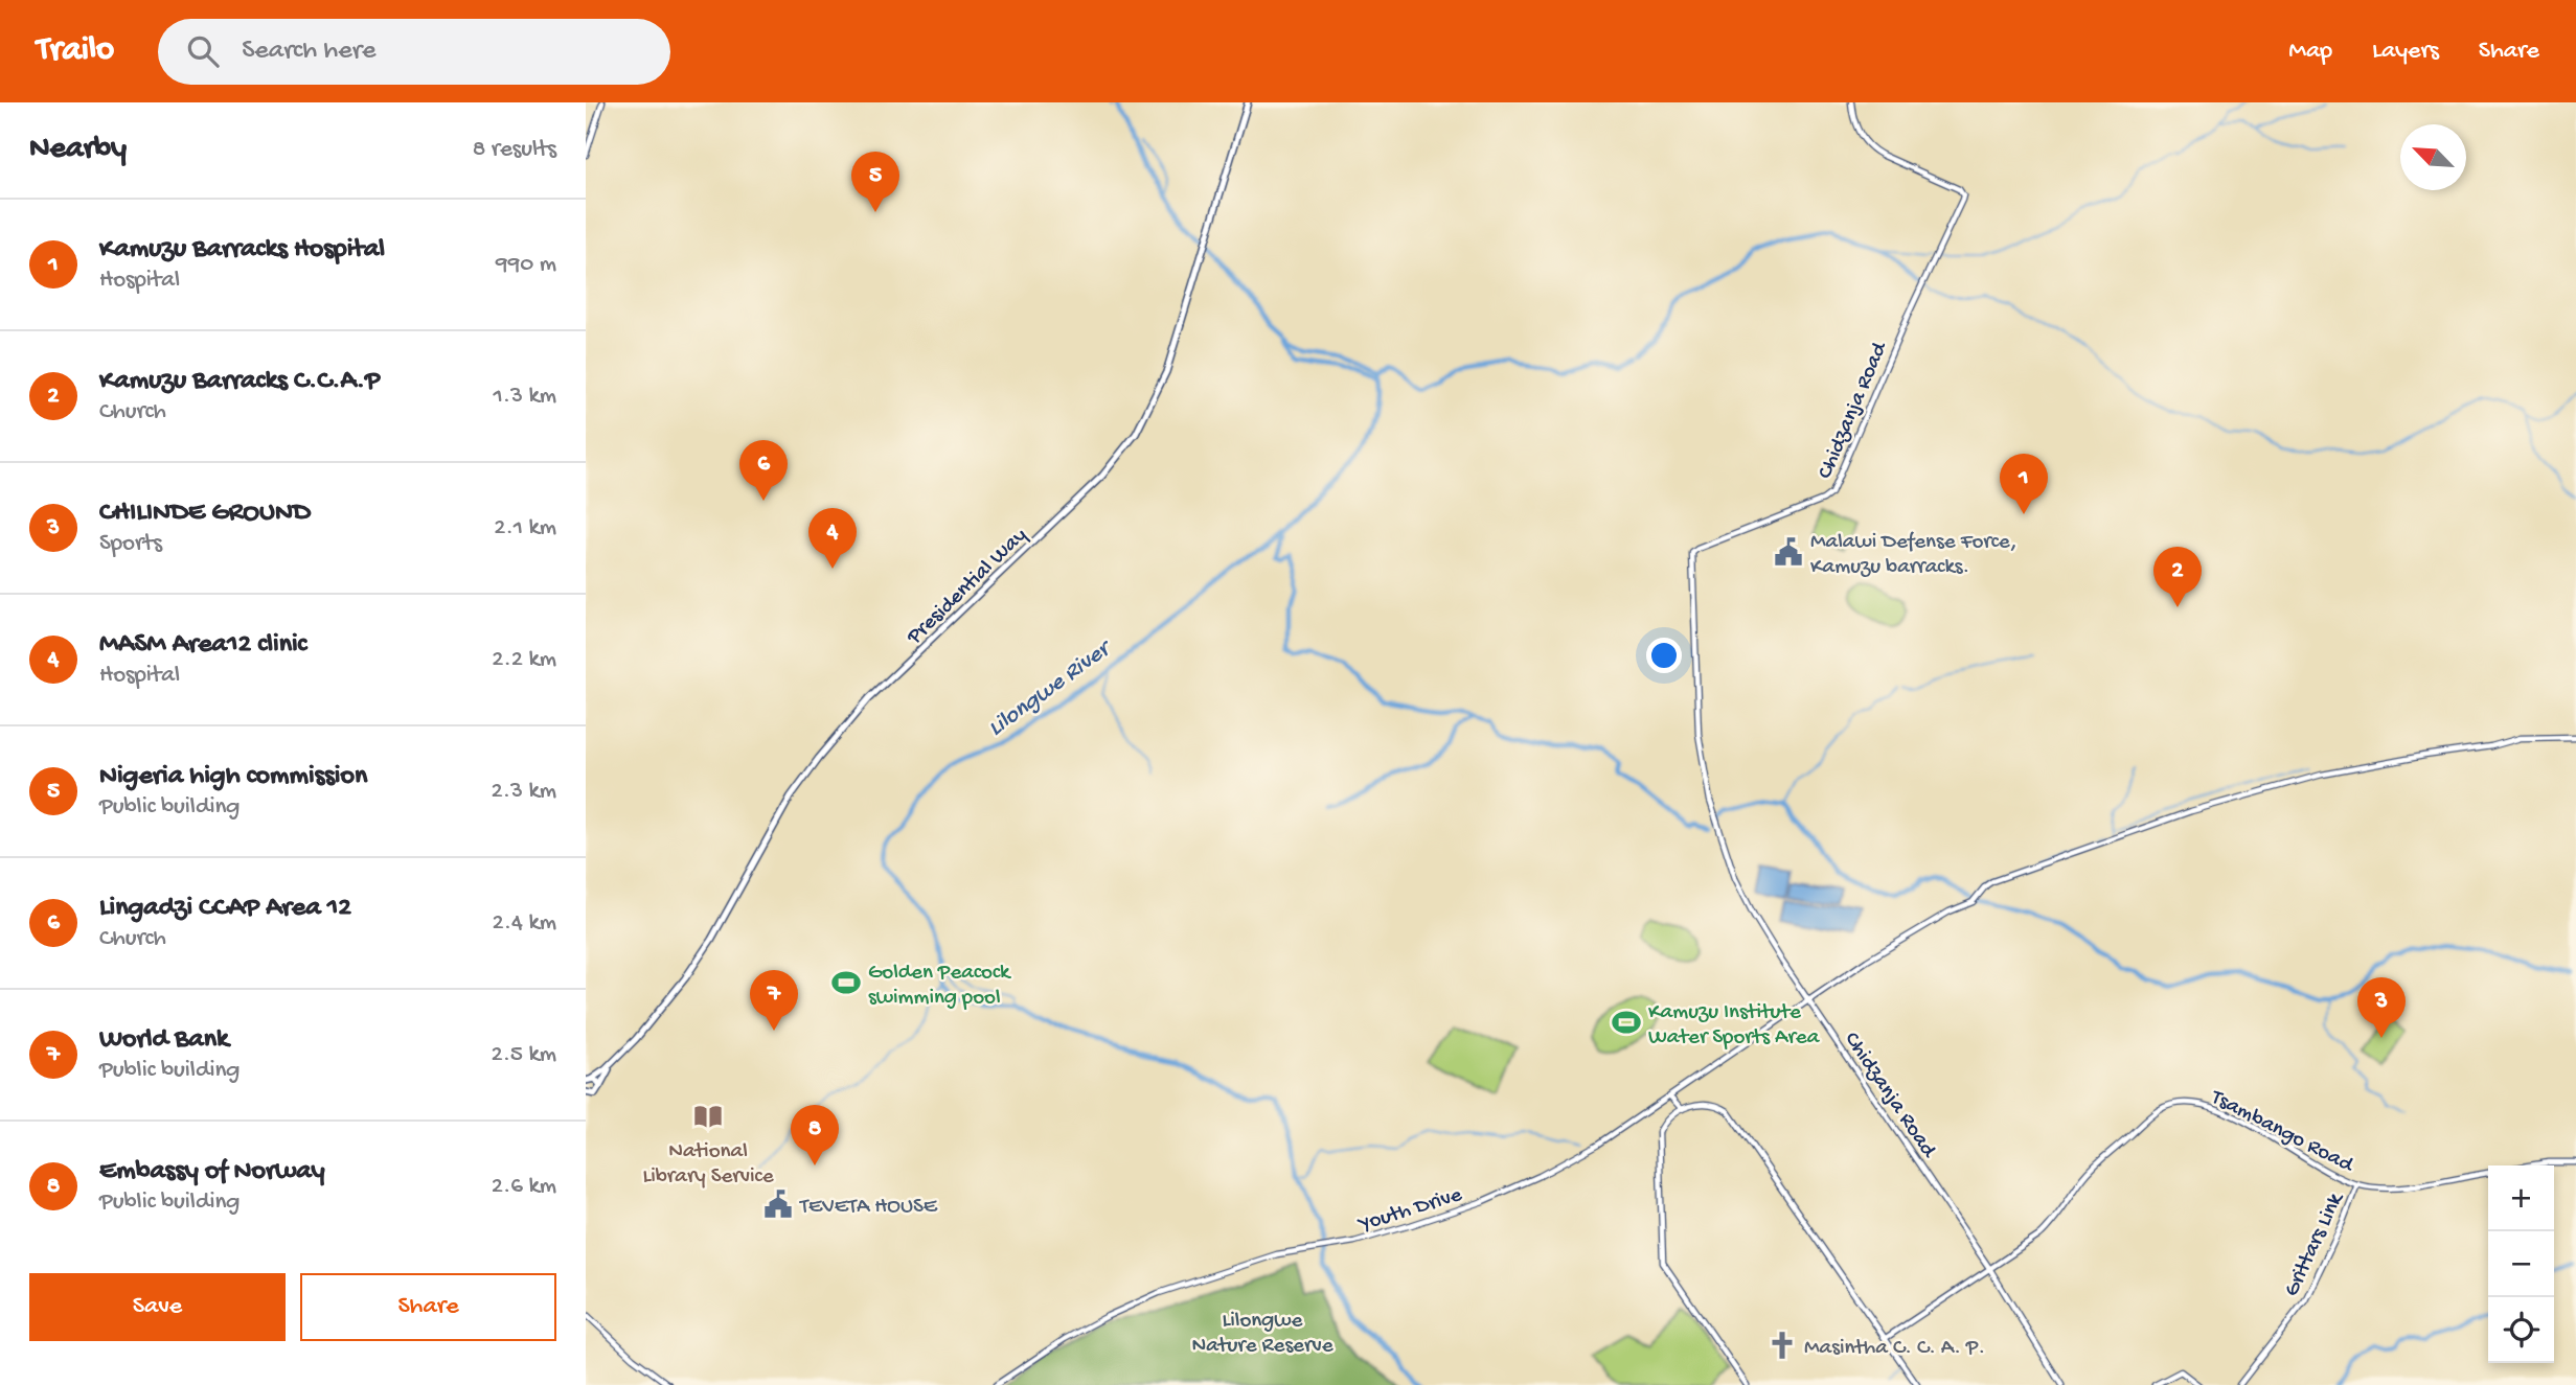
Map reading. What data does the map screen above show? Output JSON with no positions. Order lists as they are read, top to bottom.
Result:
{
  "streets": {
    "main road": ["Presidential Way"],
    "street": [
      "Chidzanja Road",
      "Tsambango Road",
      "Youth Drive",
      "Grittars Link"
    ]
  },
  "crossings": [
    ["Chidzanja Road", "Tsambango Road"],
    ["Chidzanja Road", "Youth Drive"],
    ["Tsambango Road", "Grittars Link"]
  ],
  "water": ["Lilongwe River"],
  "parks": ["Lilongwe Nature Reserve"],
  "places": {
    "public building": ["Malawi Defense Force, Kamuzu barracks.", "TEVETA HOUSE"],
    "sports": ["Golden Peacock swimming pool", "Kamuzu Institute Water Sports Area"],
    "library": ["National Library Service"],
    "church": ["Masintha C. C. A. P."]
  },
  "north": "top left",
  "page": {
    "header": "Trailo",
    "search": "Search here",
    "nav": ["Map", "Layers", "Share"],
    "heading": ["Nearby", "8 results"],
    "pins": [
      "5",
      "6",
      "1",
      "4",
      "2",
      "7",
      "3",
      "8"
    ],
    "list": [
      {
        "mark": "1",
        "name": "Kamuzu Barracks Hospital",
        "note": "Hospital",
        "value": "990 m"
      },
      {
        "mark": "2",
        "name": "Kamuzu Barracks C.C.A.P",
        "note": "Church",
        "value": "1.3 km"
      },
      {
        "mark": "3",
        "name": "CHILINDE GROUND",
        "note": "Sports",
        "value": "2.1 km"
      },
      {
        "mark": "4",
        "name": "MASM Area12 clinic",
        "note": "Hospital",
        "value": "2.2 km"
      },
      {
        "mark": "5",
        "name": "Nigeria high commission",
        "note": "Public building",
        "value": "2.3 km"
      },
      {
        "mark": "6",
        "name": "Lingadzi CCAP Area 12",
        "note": "Church",
        "value": "2.4 km"
      },
      {
        "mark": "7",
        "name": "World Bank",
        "note": "Public building",
        "value": "2.5 km"
      },
      {
        "mark": "8",
        "name": "Embassy of Norway",
        "note": "Public building",
        "value": "2.6 km"
      }
    ],
    "map_buttons": ["+", "−"],
    "buttons": ["Save", "Share"]
  }
}
